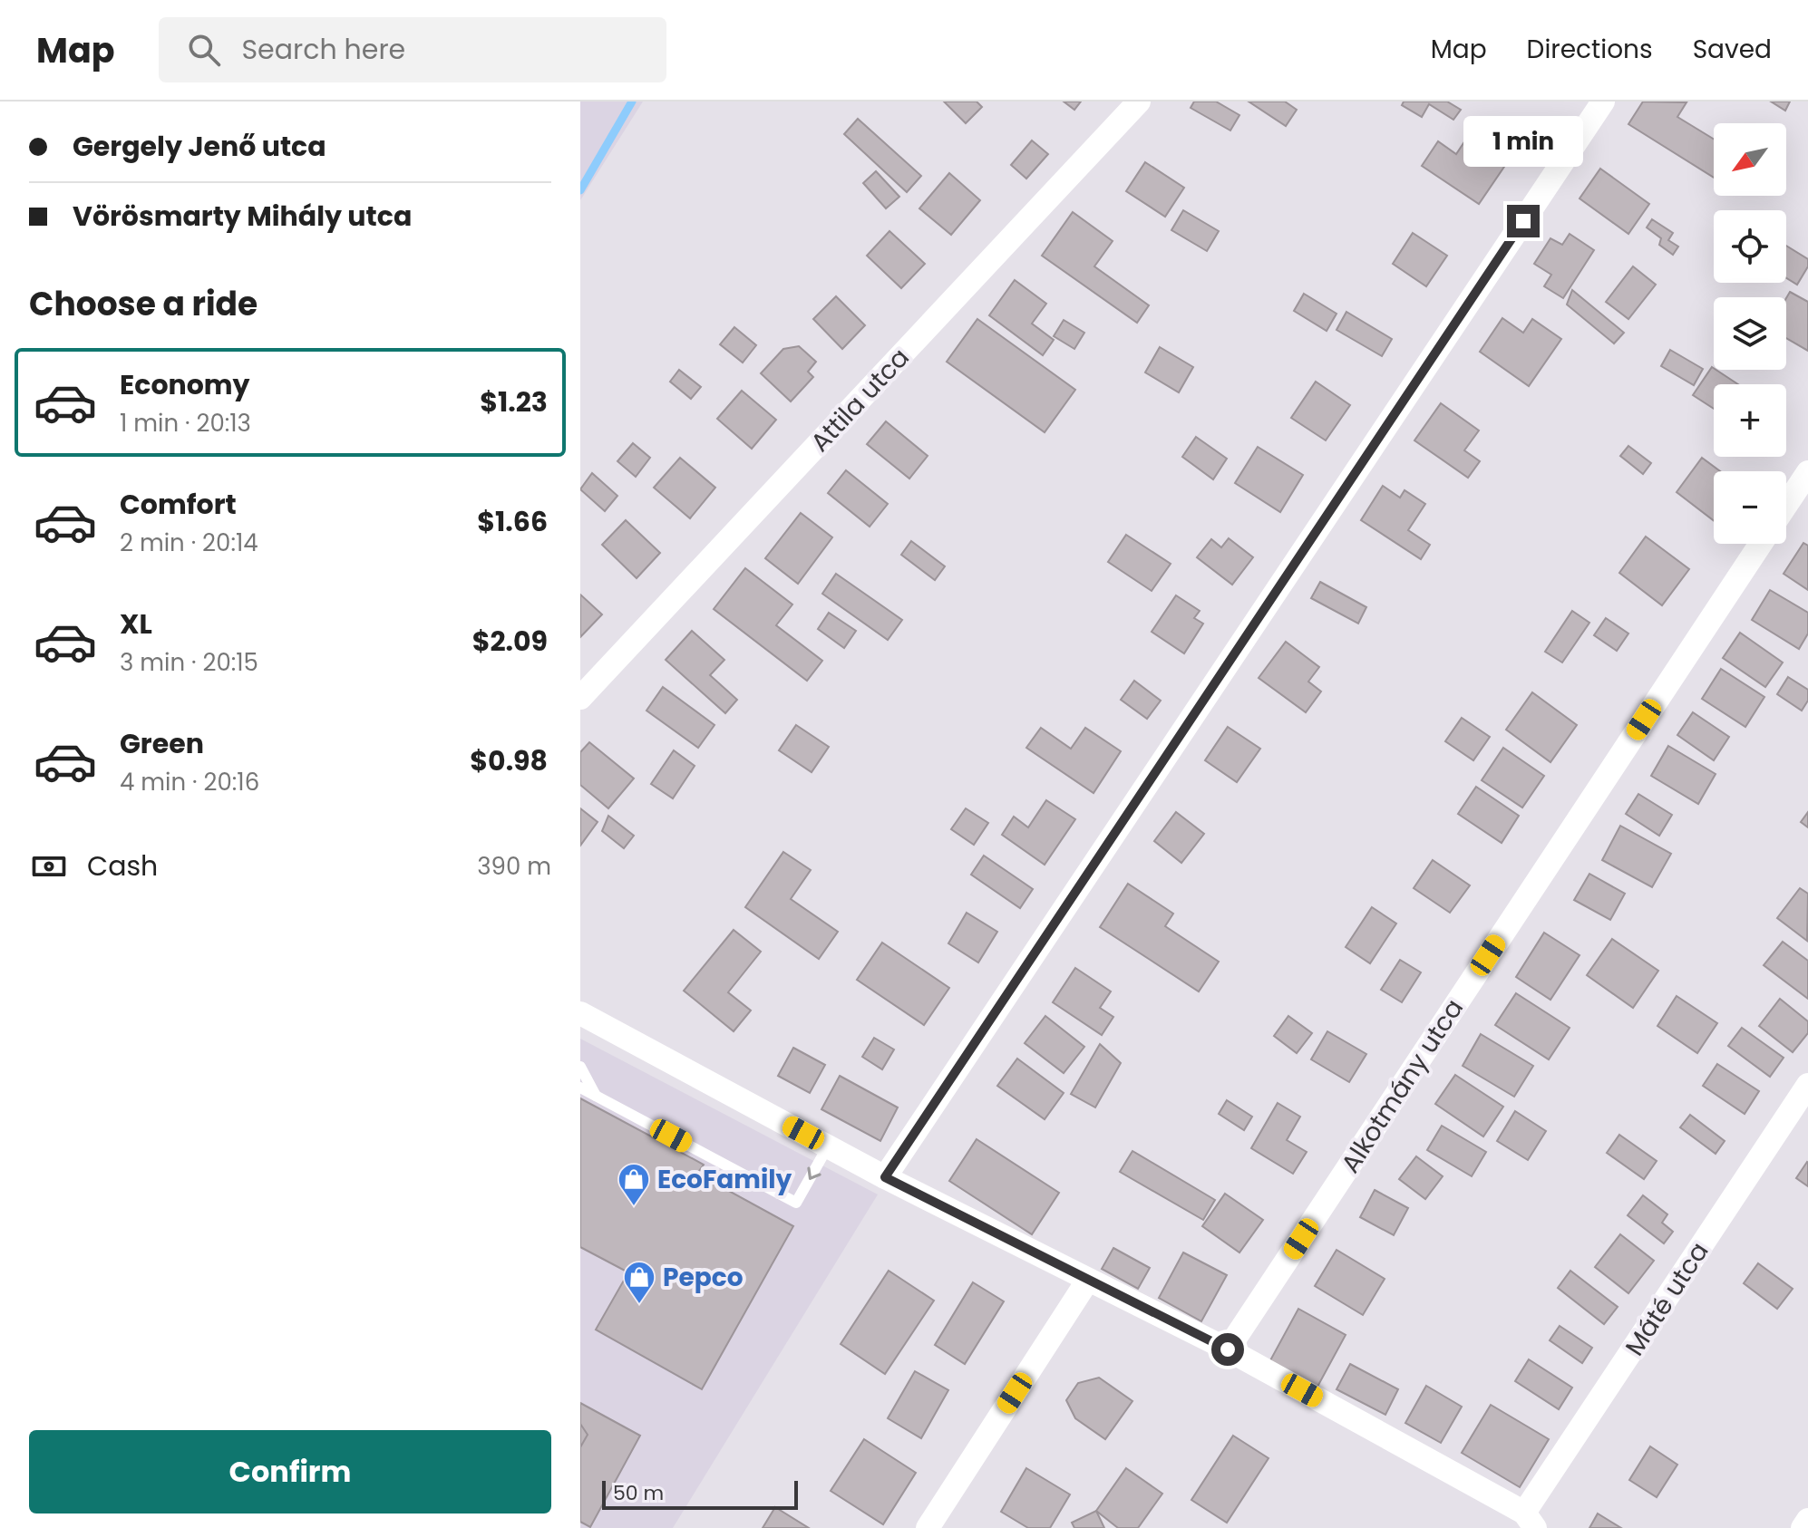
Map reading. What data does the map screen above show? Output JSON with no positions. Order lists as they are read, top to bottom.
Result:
{
  "streets": {
    "street": ["Attila utca", "Alkotmány utca", "Máté utca"]
  },
  "places": {
    "shop": ["EcoFamily", "Pepco"]
  },
  "scale_bar": "50 m",
  "north": "bottom left",
  "page": {
    "header": "Map",
    "search": "Search here",
    "nav": ["Map", "Directions", "Saved"],
    "banner": ["Gergely Jenő utca", "Vörösmarty Mihály utca"],
    "bubble": "1 min",
    "map_buttons": ["+", "−"],
    "heading": "Choose a ride",
    "list": [
      {
        "name": "Economy",
        "note": "1 min · 20:13",
        "value": "$1.23"
      },
      {
        "name": "Comfort",
        "note": "2 min · 20:14",
        "value": "$1.66"
      },
      {
        "name": "XL",
        "note": "3 min · 20:15",
        "value": "$2.09"
      },
      {
        "name": "Green",
        "note": "4 min · 20:16",
        "value": "$0.98"
      }
    ],
    "pay": ["Cash", "390 m"],
    "buttons": "Confirm",
    "scale": "50 m"
  }
}
